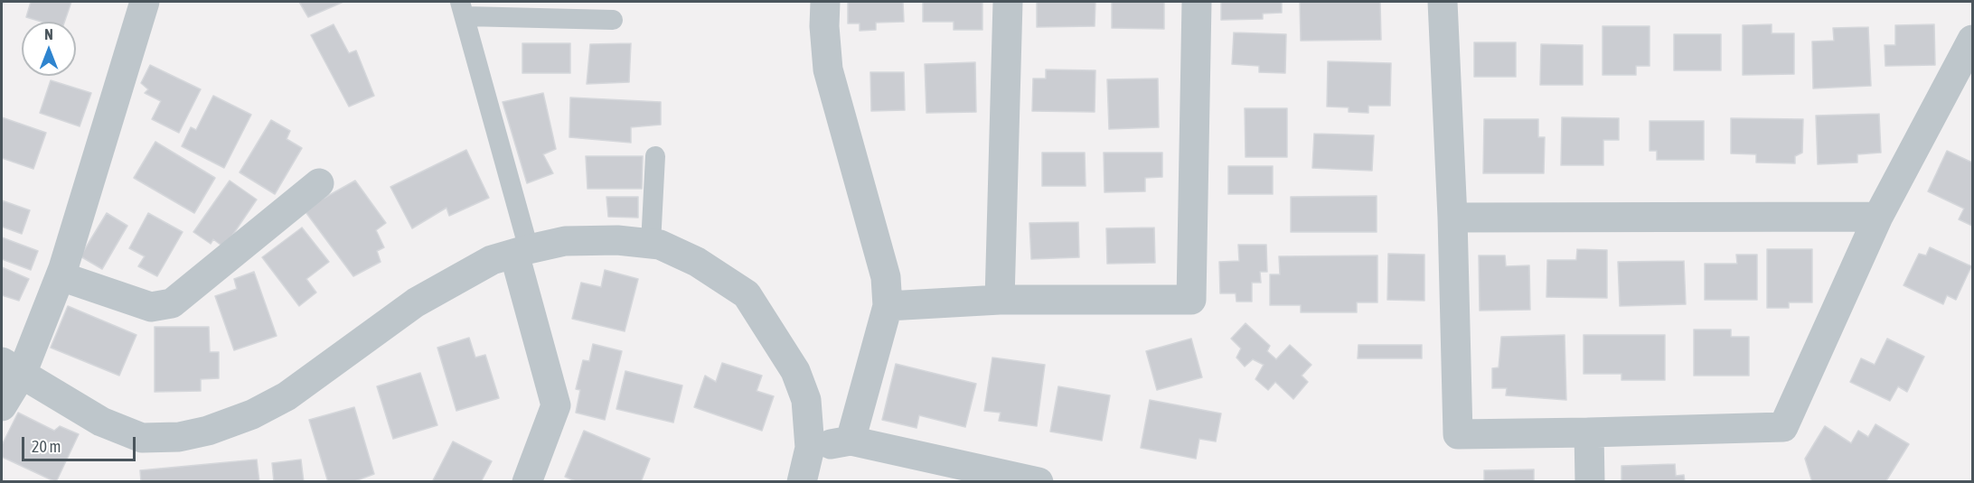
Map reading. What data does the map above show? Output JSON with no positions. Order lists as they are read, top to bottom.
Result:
{
  "scale_bar": "20 m",
  "north": "top"
}
